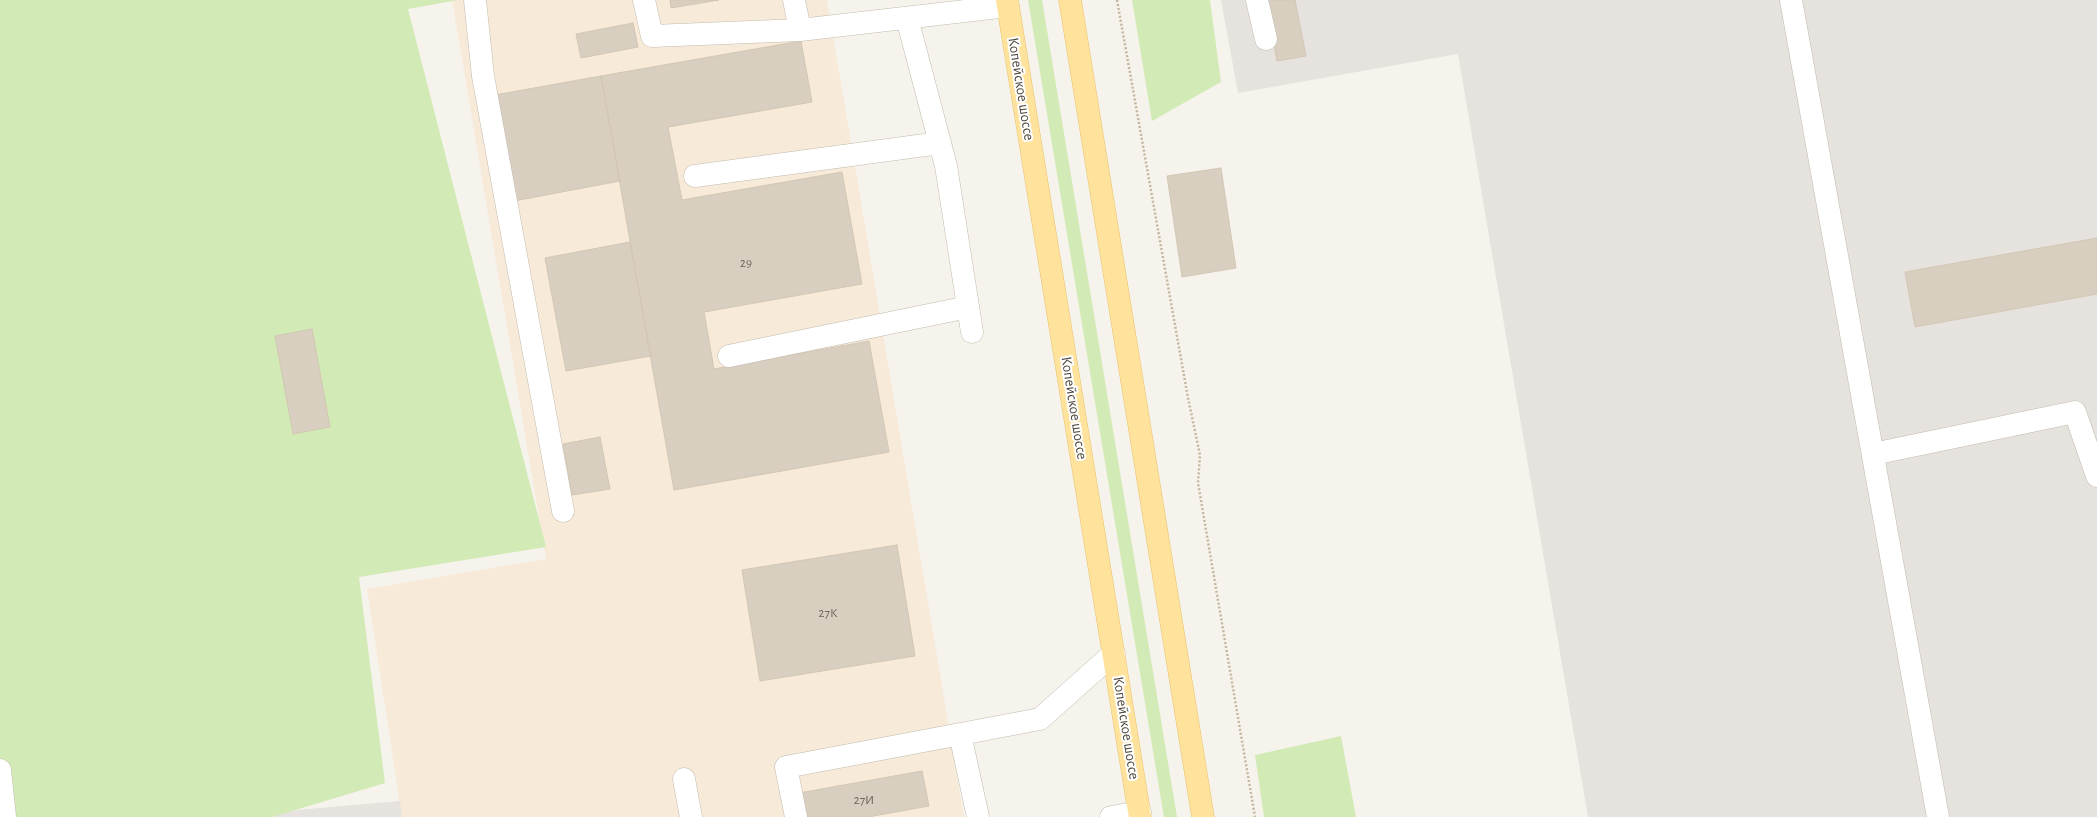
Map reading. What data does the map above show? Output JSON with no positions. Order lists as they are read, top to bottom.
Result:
{
  "streets": {
    "main road": ["Копейское шоссе"]
  },
  "house_numbers": ["29", "27К", "27И"]
}
